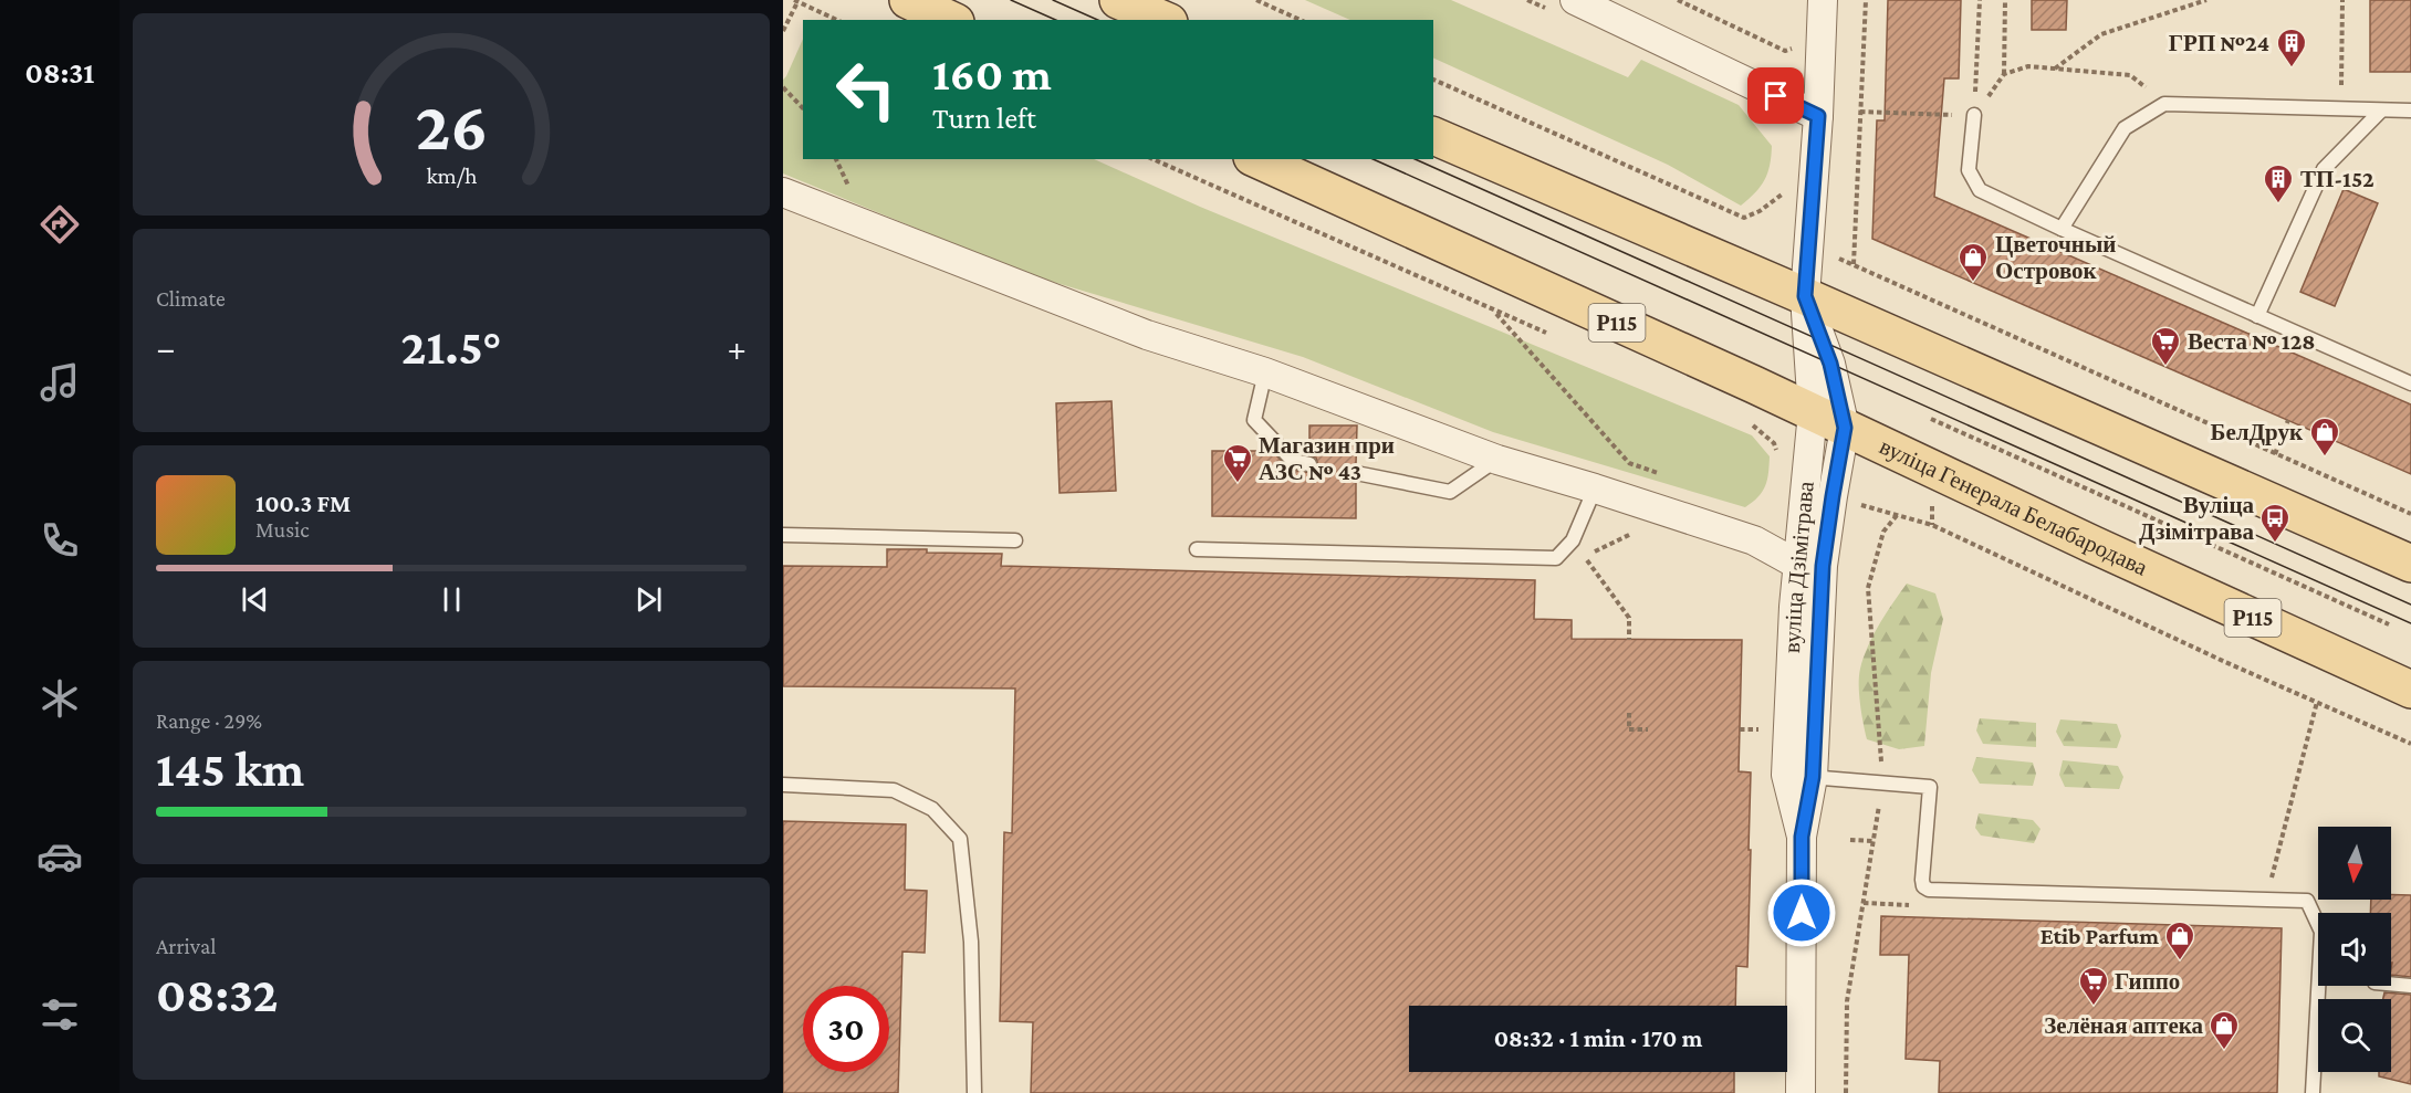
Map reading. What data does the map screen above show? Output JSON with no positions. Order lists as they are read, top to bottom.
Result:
{
  "streets": {
    "main road": ["Р115", "вуліца Генерала Белабародава"],
    "street": ["вуліца Дзімітрава"]
  },
  "crossings": [
    ["вуліца Генерала Белабародава", "вуліца Дзімітрава"]
  ],
  "places": {
    "building": ["ГРП №24", "ТП-152"],
    "shop": [
      "Цветочный Островок",
      "БелДрук",
      "Etib Parfum",
      "Зелёная аптека"
    ],
    "supermarket": ["Веста № 128", "Магазин при АЗС № 43", "Гиппо"],
    "bus stop": ["Вуліца Дзімітрава"]
  },
  "north": "bottom",
  "page": {
    "tabs": "08:31",
    "turn": ["160 m", "Turn left"],
    "tile": [
      "Climate",
      ["Range · 29%", "145 km"],
      ["Arrival", "08:32"]
    ],
    "heat": ["−", "21.5°", "+"],
    "song": ["100.3 FM", "Music"],
    "limit": "30",
    "trip": "08:32 · 1 min · 170 m",
    "gauge": ["26", "km/h"]
  }
}
